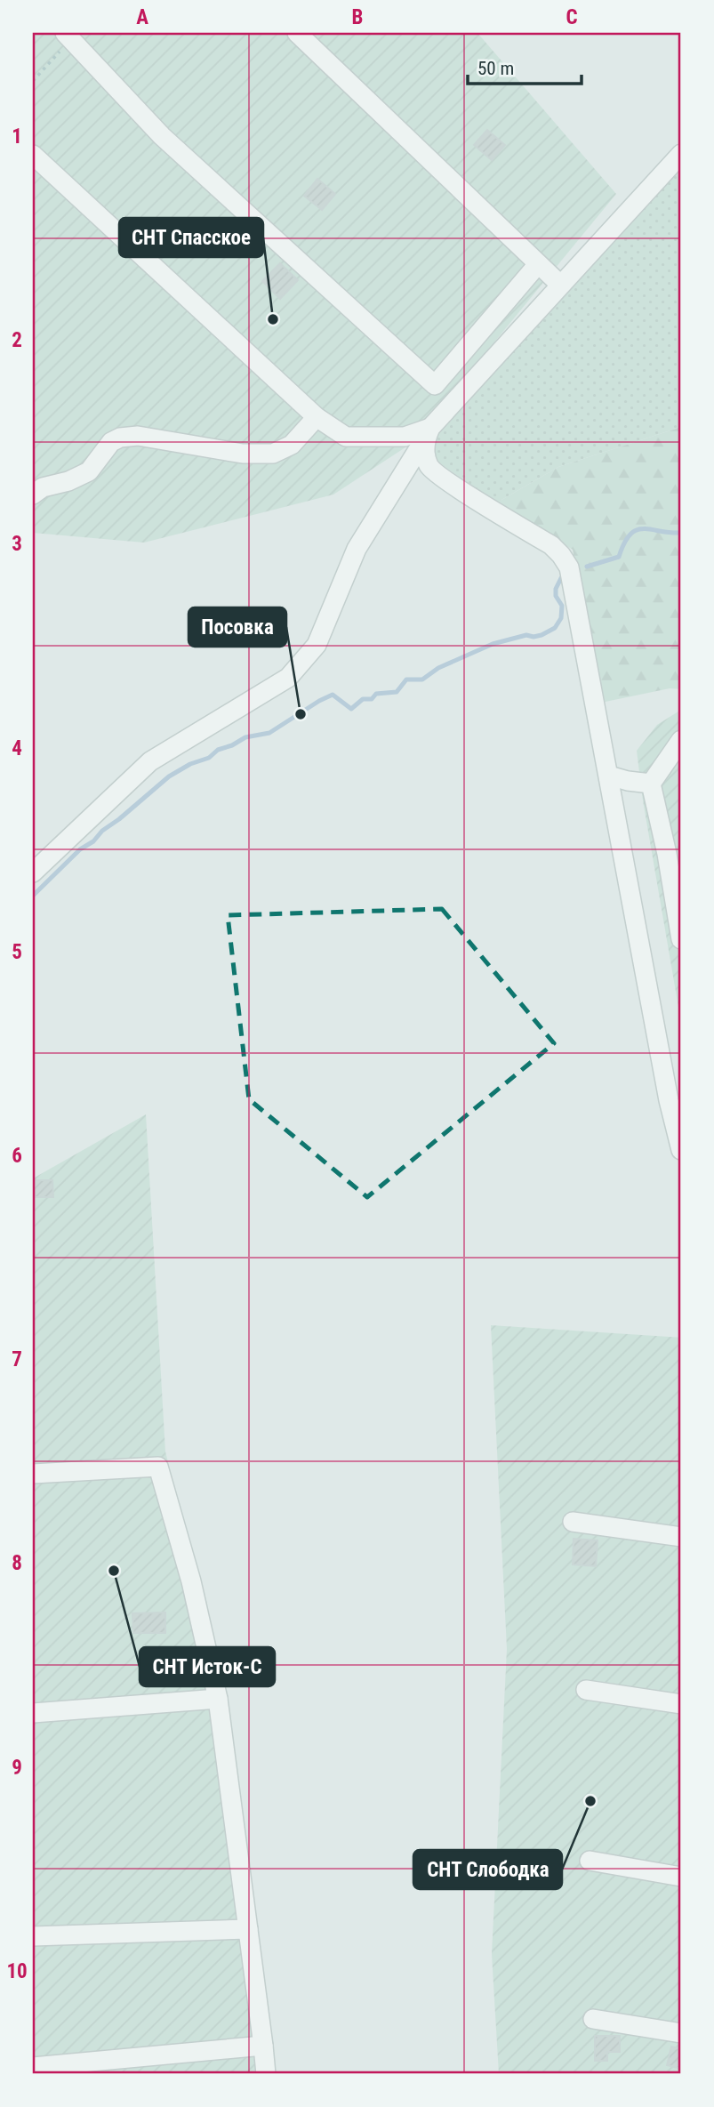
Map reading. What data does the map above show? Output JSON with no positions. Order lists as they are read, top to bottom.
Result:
{
  "places": [
    "СНТ Спасское",
    "Посовка",
    "СНТ Исток-С",
    "СНТ Слободка"
  ],
  "scale_bar": "50 m",
  "grid": {
    "columns": ["A", "B", "C"],
    "rows": [
      "1",
      "2",
      "3",
      "4",
      "5",
      "6",
      "7",
      "8",
      "9",
      "10"
    ]
  }
}
